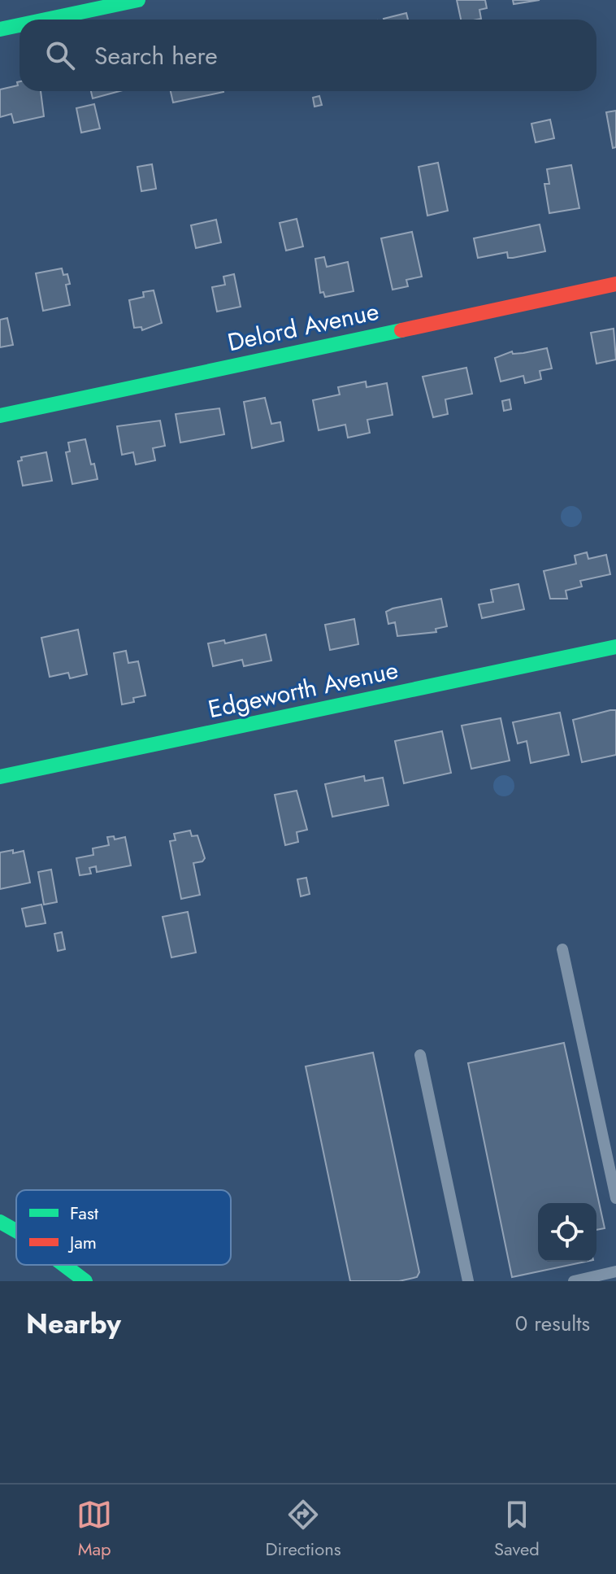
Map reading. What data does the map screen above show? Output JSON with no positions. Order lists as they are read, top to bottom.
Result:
{
  "streets": {
    "street": ["Delord Avenue", "Edgeworth Avenue"]
  },
  "legend": ["Fast", "Jam"],
  "page": {
    "search": "Search here",
    "heading": ["Nearby", "0 results"],
    "nav": ["Map", "Directions", "Saved"]
  }
}
